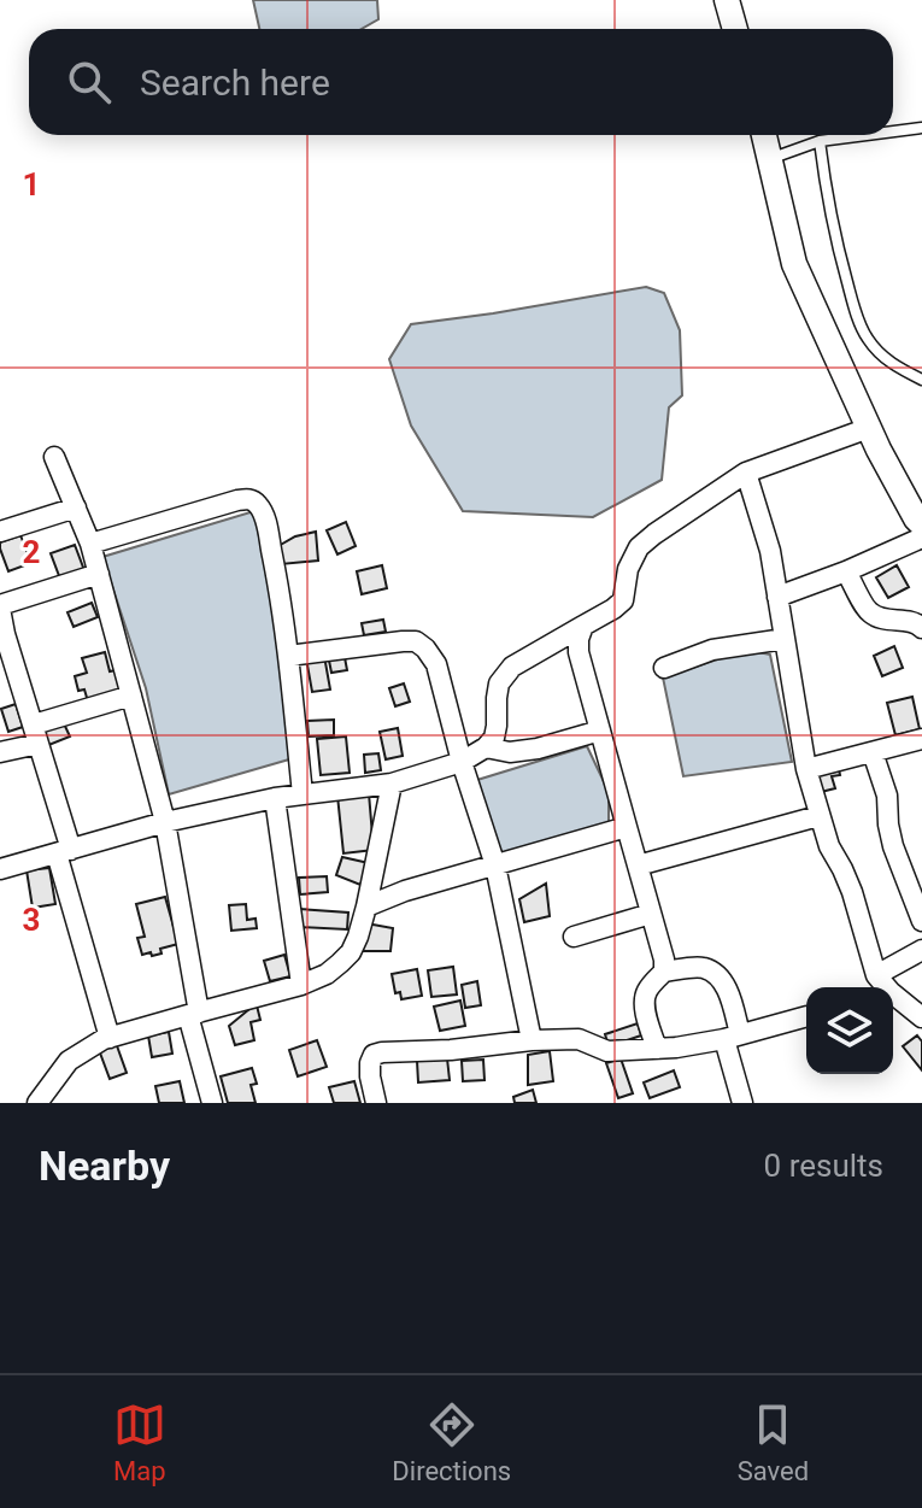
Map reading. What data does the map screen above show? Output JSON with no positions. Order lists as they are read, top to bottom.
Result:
{
  "page": {
    "search": "Search here",
    "heading": ["Nearby", "0 results"],
    "nav": ["Map", "Directions", "Saved"]
  },
  "grid": {
    "rows": ["1", "2", "3"]
  }
}
